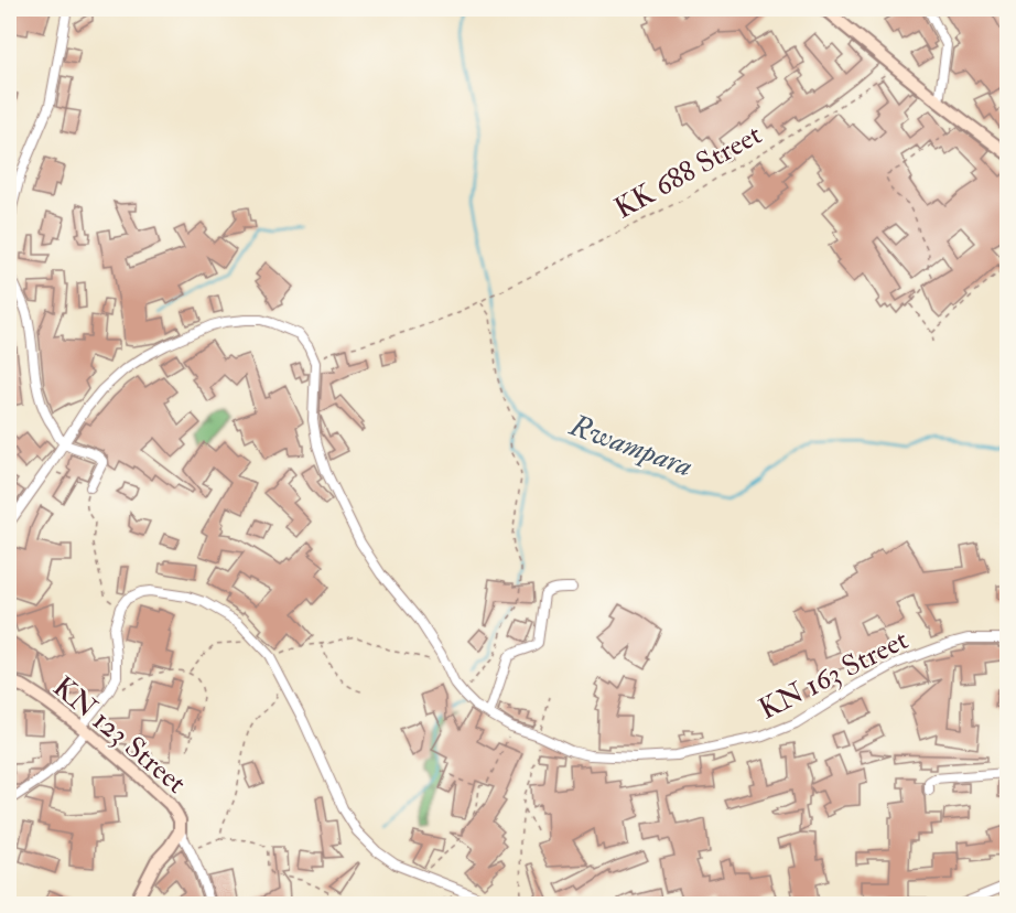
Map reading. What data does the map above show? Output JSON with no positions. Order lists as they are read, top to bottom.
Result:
{
  "streets": {
    "main road": ["KN 123 Street"],
    "street": ["KN 163 Street"],
    "path": ["KK 688 Street"]
  },
  "crossings": [
    ["KK 688 Street", "KN 163 Street"]
  ],
  "water": ["Rwampara"]
}
